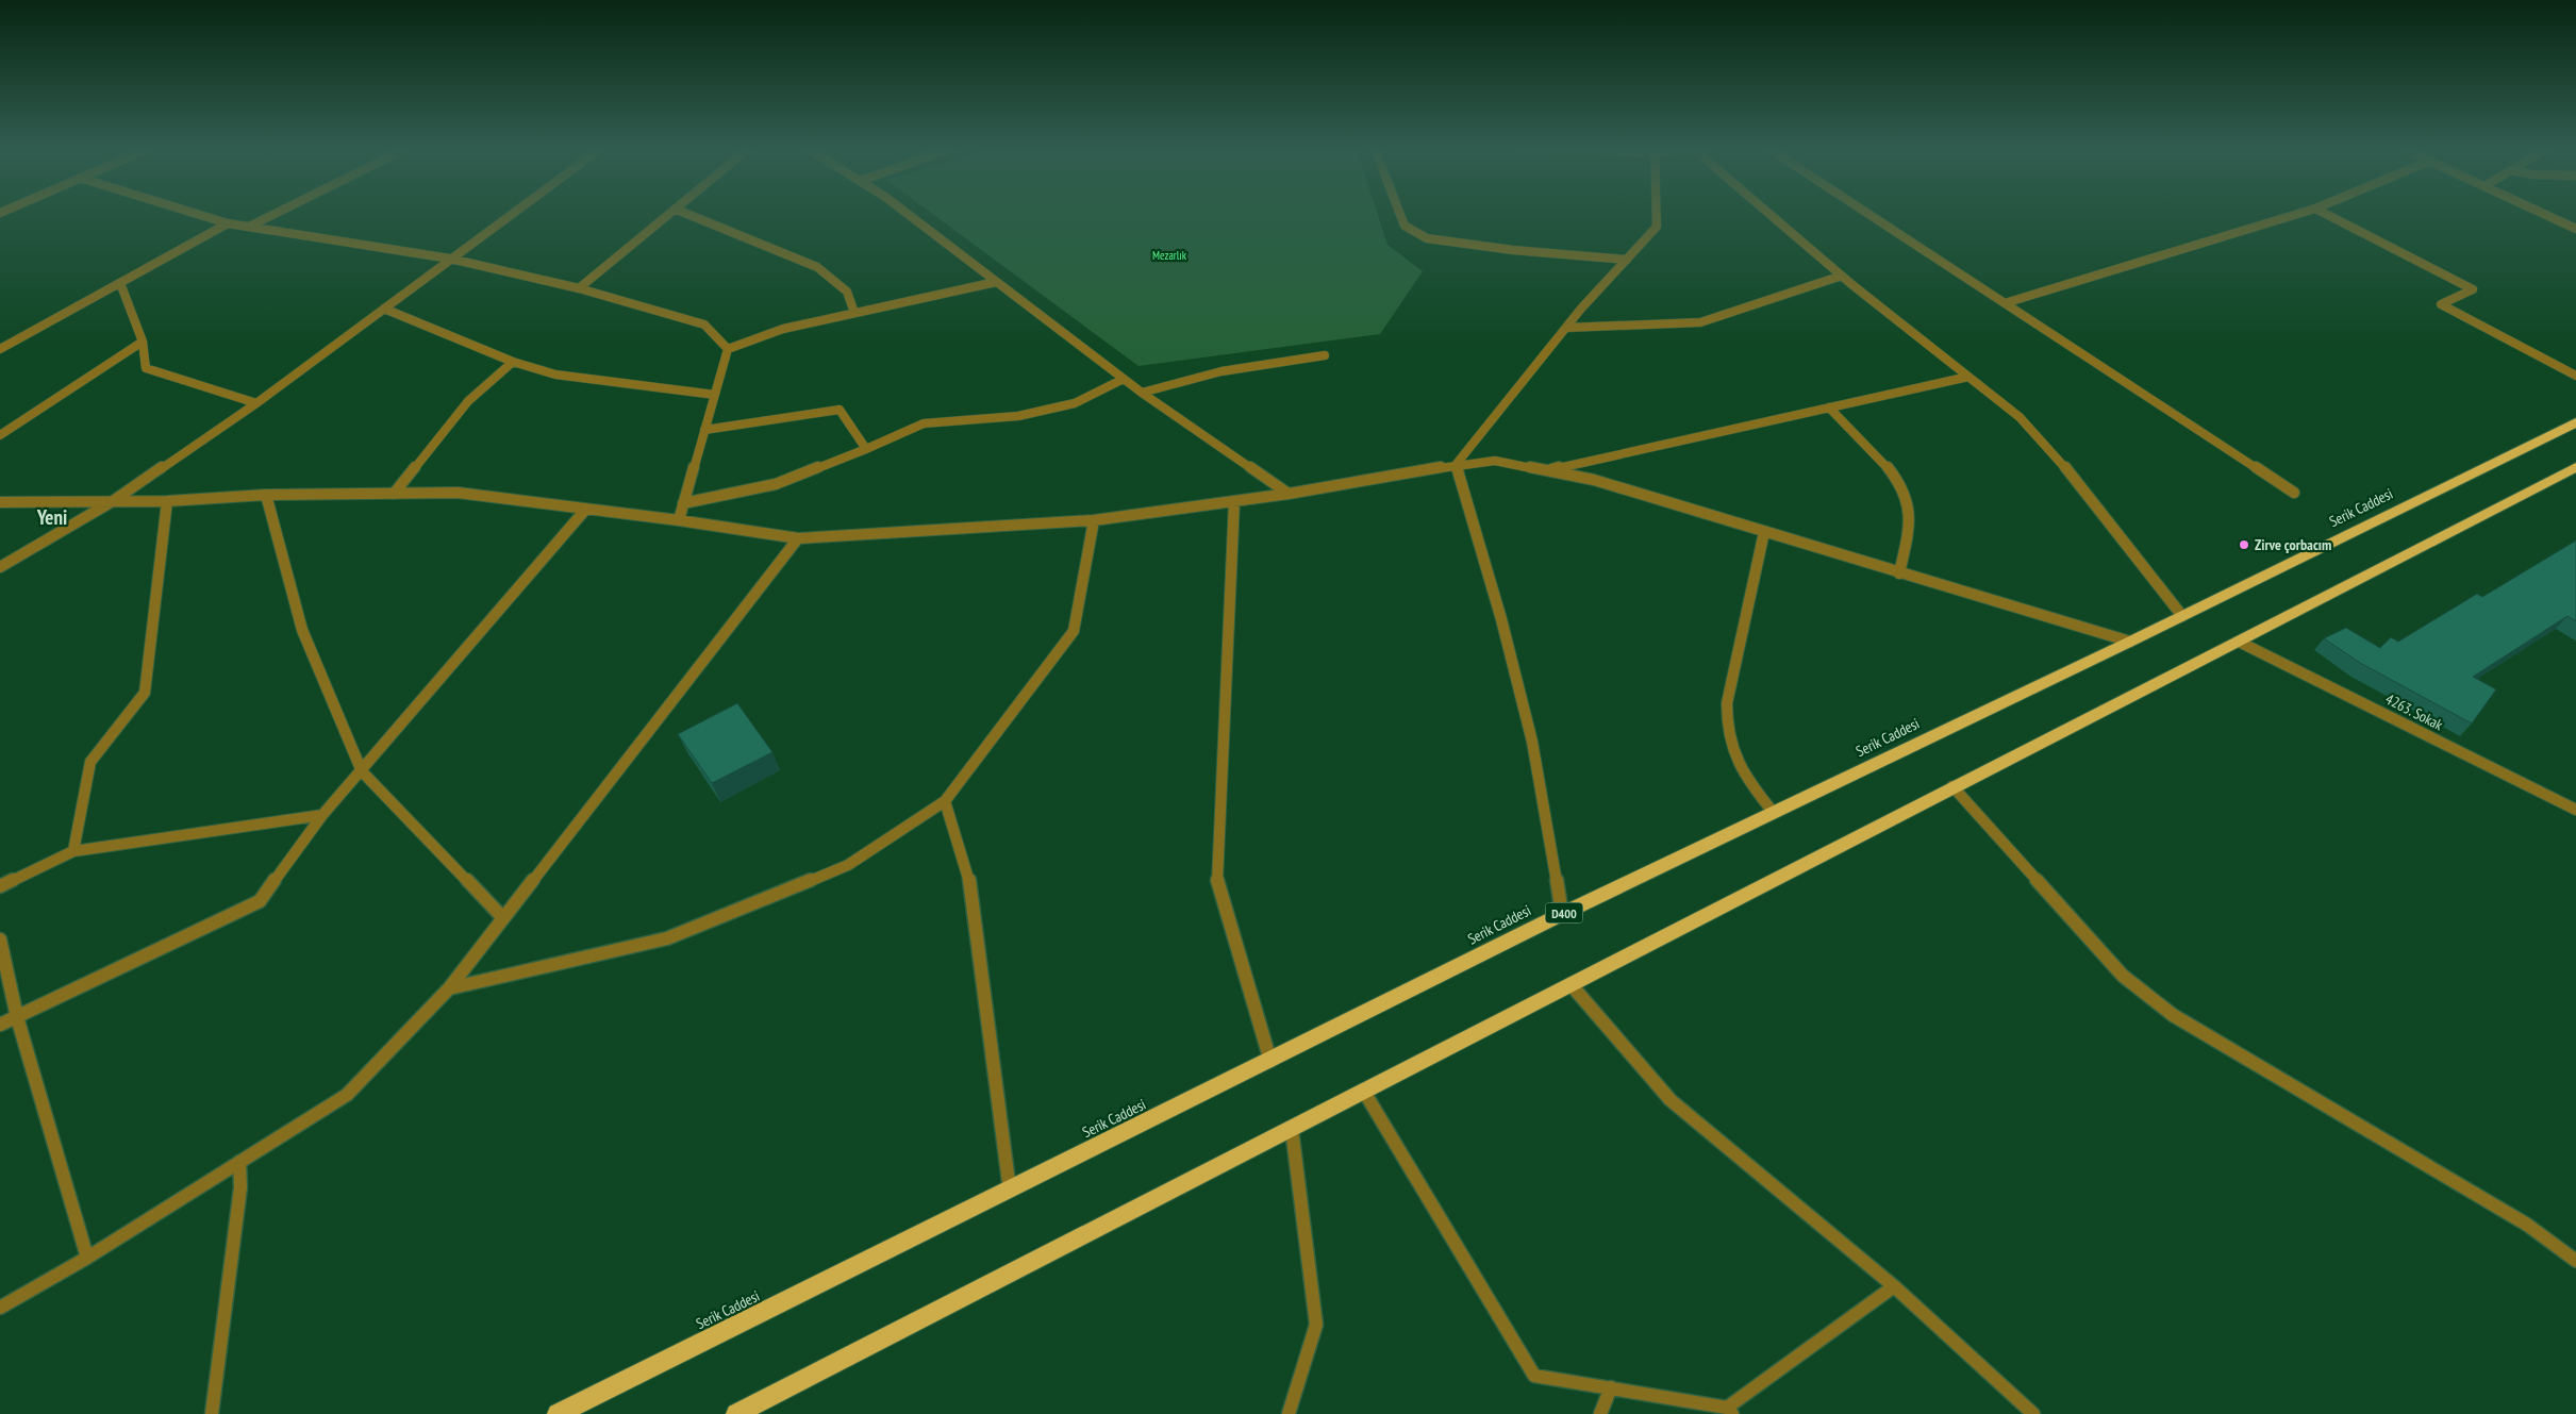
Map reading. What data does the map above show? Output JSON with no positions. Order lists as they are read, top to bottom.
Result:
{
  "streets": {
    "highway": ["Serik Caddesi", "D400"],
    "street": ["4263. Sokak"]
  },
  "districts": ["Yeni"],
  "parks": ["Mezarlık"],
  "places": ["Zirve çorbacım"]
}
